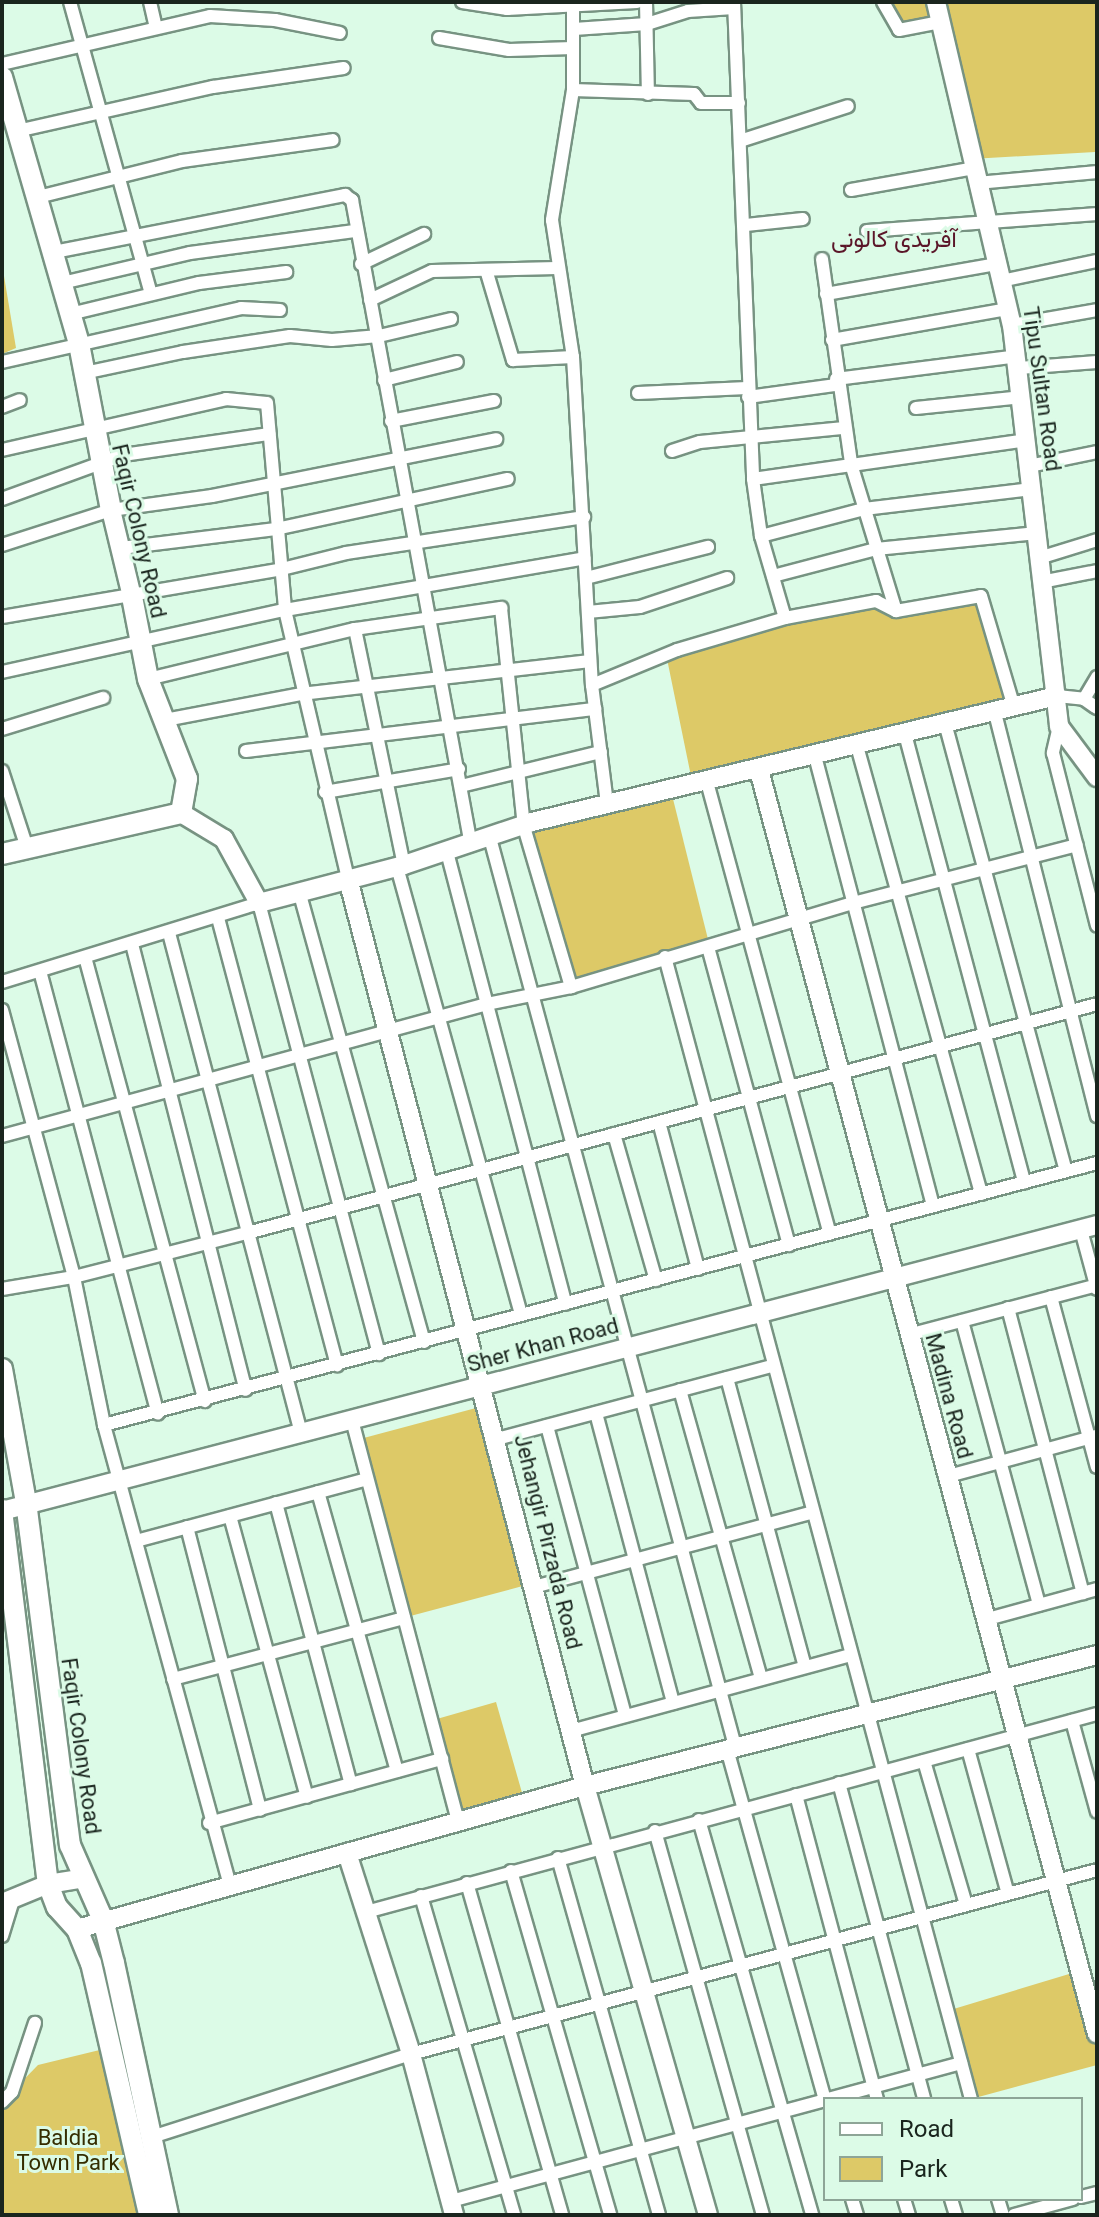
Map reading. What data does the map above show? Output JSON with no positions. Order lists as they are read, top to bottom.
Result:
{
  "streets": {
    "main road": ["Faqir Colony Road"],
    "street": [
      "Tipu Sultan Road",
      "Sher Khan Road",
      "Madina Road",
      "Jehangir Pirzada Road"
    ]
  },
  "crossings": [
    ["Faqir Colony Road", "Sher Khan Road"],
    ["Sher Khan Road", "Madina Road"],
    ["Sher Khan Road", "Jehangir Pirzada Road"]
  ],
  "districts": ["آفریدی کالونی"],
  "parks": ["Baldia Town Park"],
  "legend": ["Road", "Park"]
}
